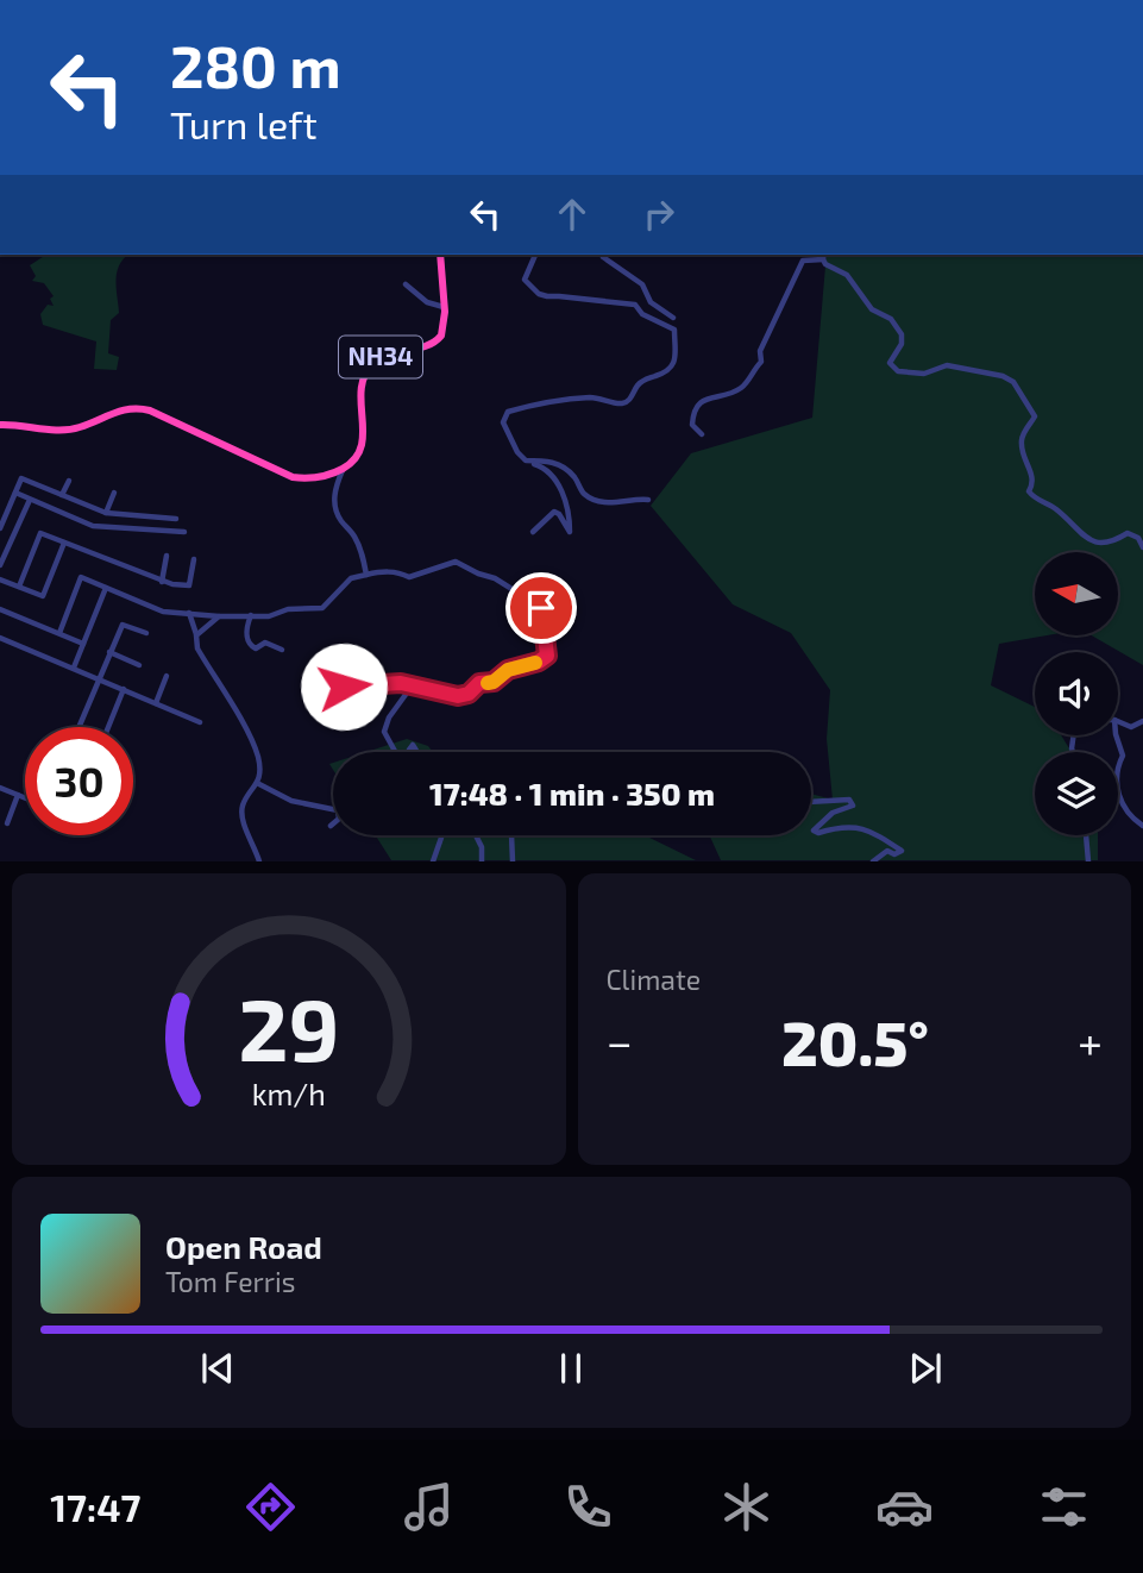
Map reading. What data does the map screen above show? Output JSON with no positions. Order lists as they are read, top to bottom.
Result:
{
  "streets": {
    "highway": ["NH34"]
  },
  "north": "left",
  "page": {
    "turn": ["280 m", "Turn left"],
    "limit": "30",
    "trip": "17:48 · 1 min · 350 m",
    "tile": "Climate",
    "heat": ["−", "20.5°", "+"],
    "song": ["Open Road", "Tom Ferris"],
    "tabs": "17:47",
    "gauge": ["29", "km/h"]
  }
}
